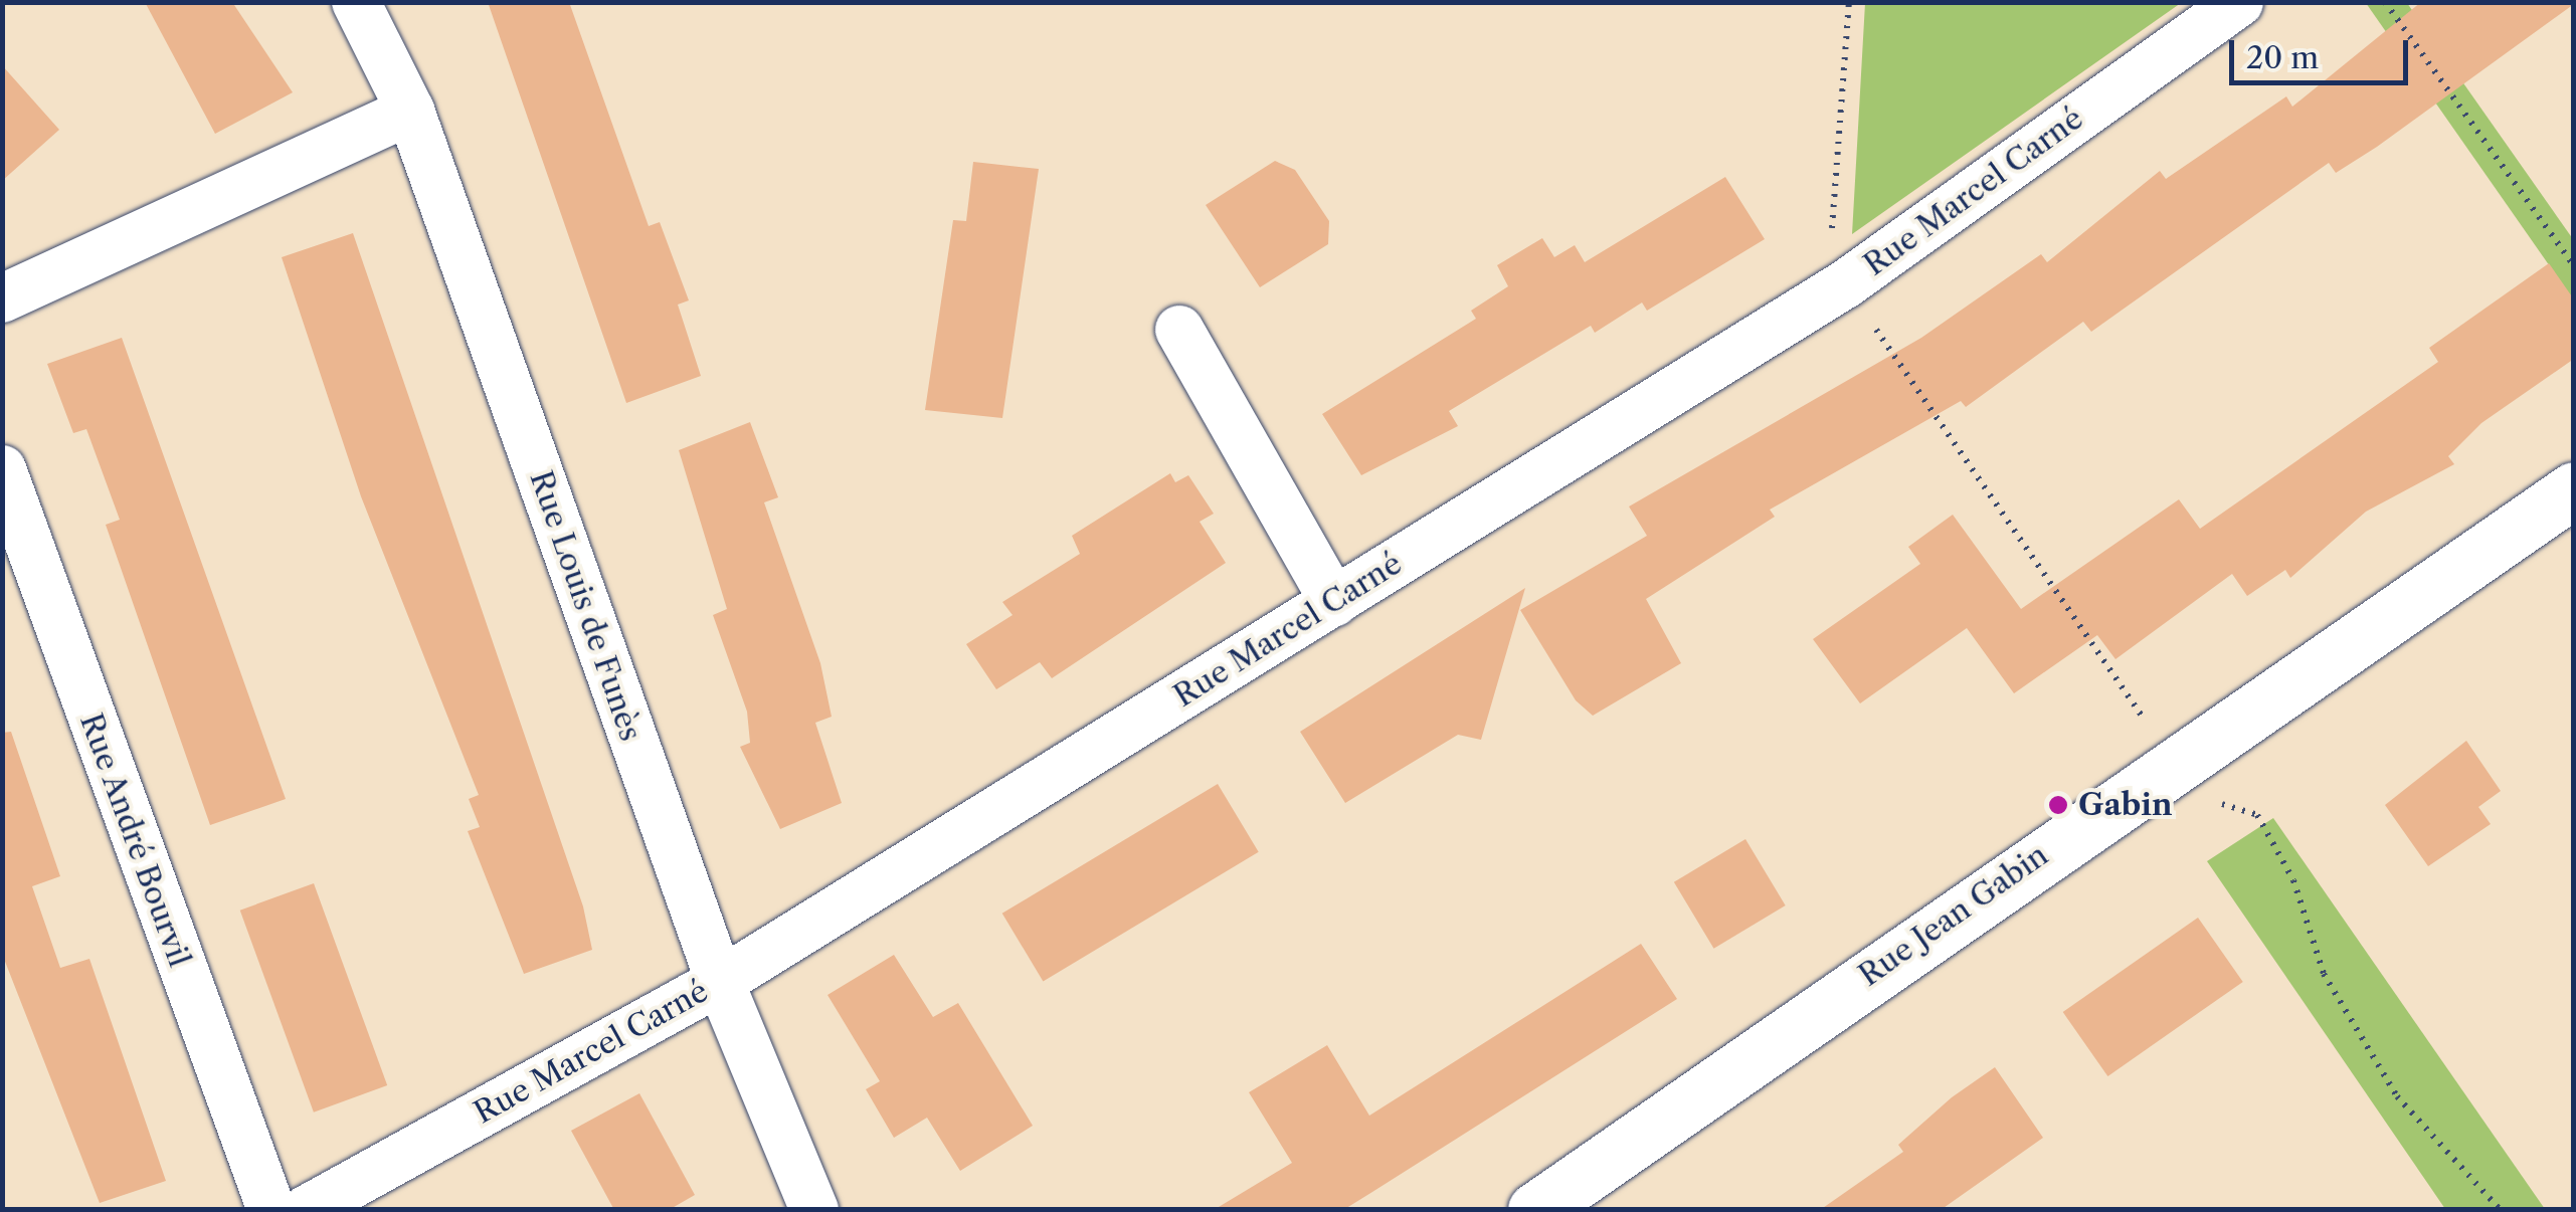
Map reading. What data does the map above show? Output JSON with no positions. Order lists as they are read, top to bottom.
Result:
{
  "streets": {
    "street": [
      "Rue Marcel Carné",
      "Rue Louis de Funès",
      "Rue André Bourvil",
      "Rue Jean Gabin"
    ]
  },
  "crossings": [
    ["Rue Marcel Carné", "Rue Louis de Funès"]
  ],
  "places": ["Gabin"],
  "scale_bar": "20 m"
}
